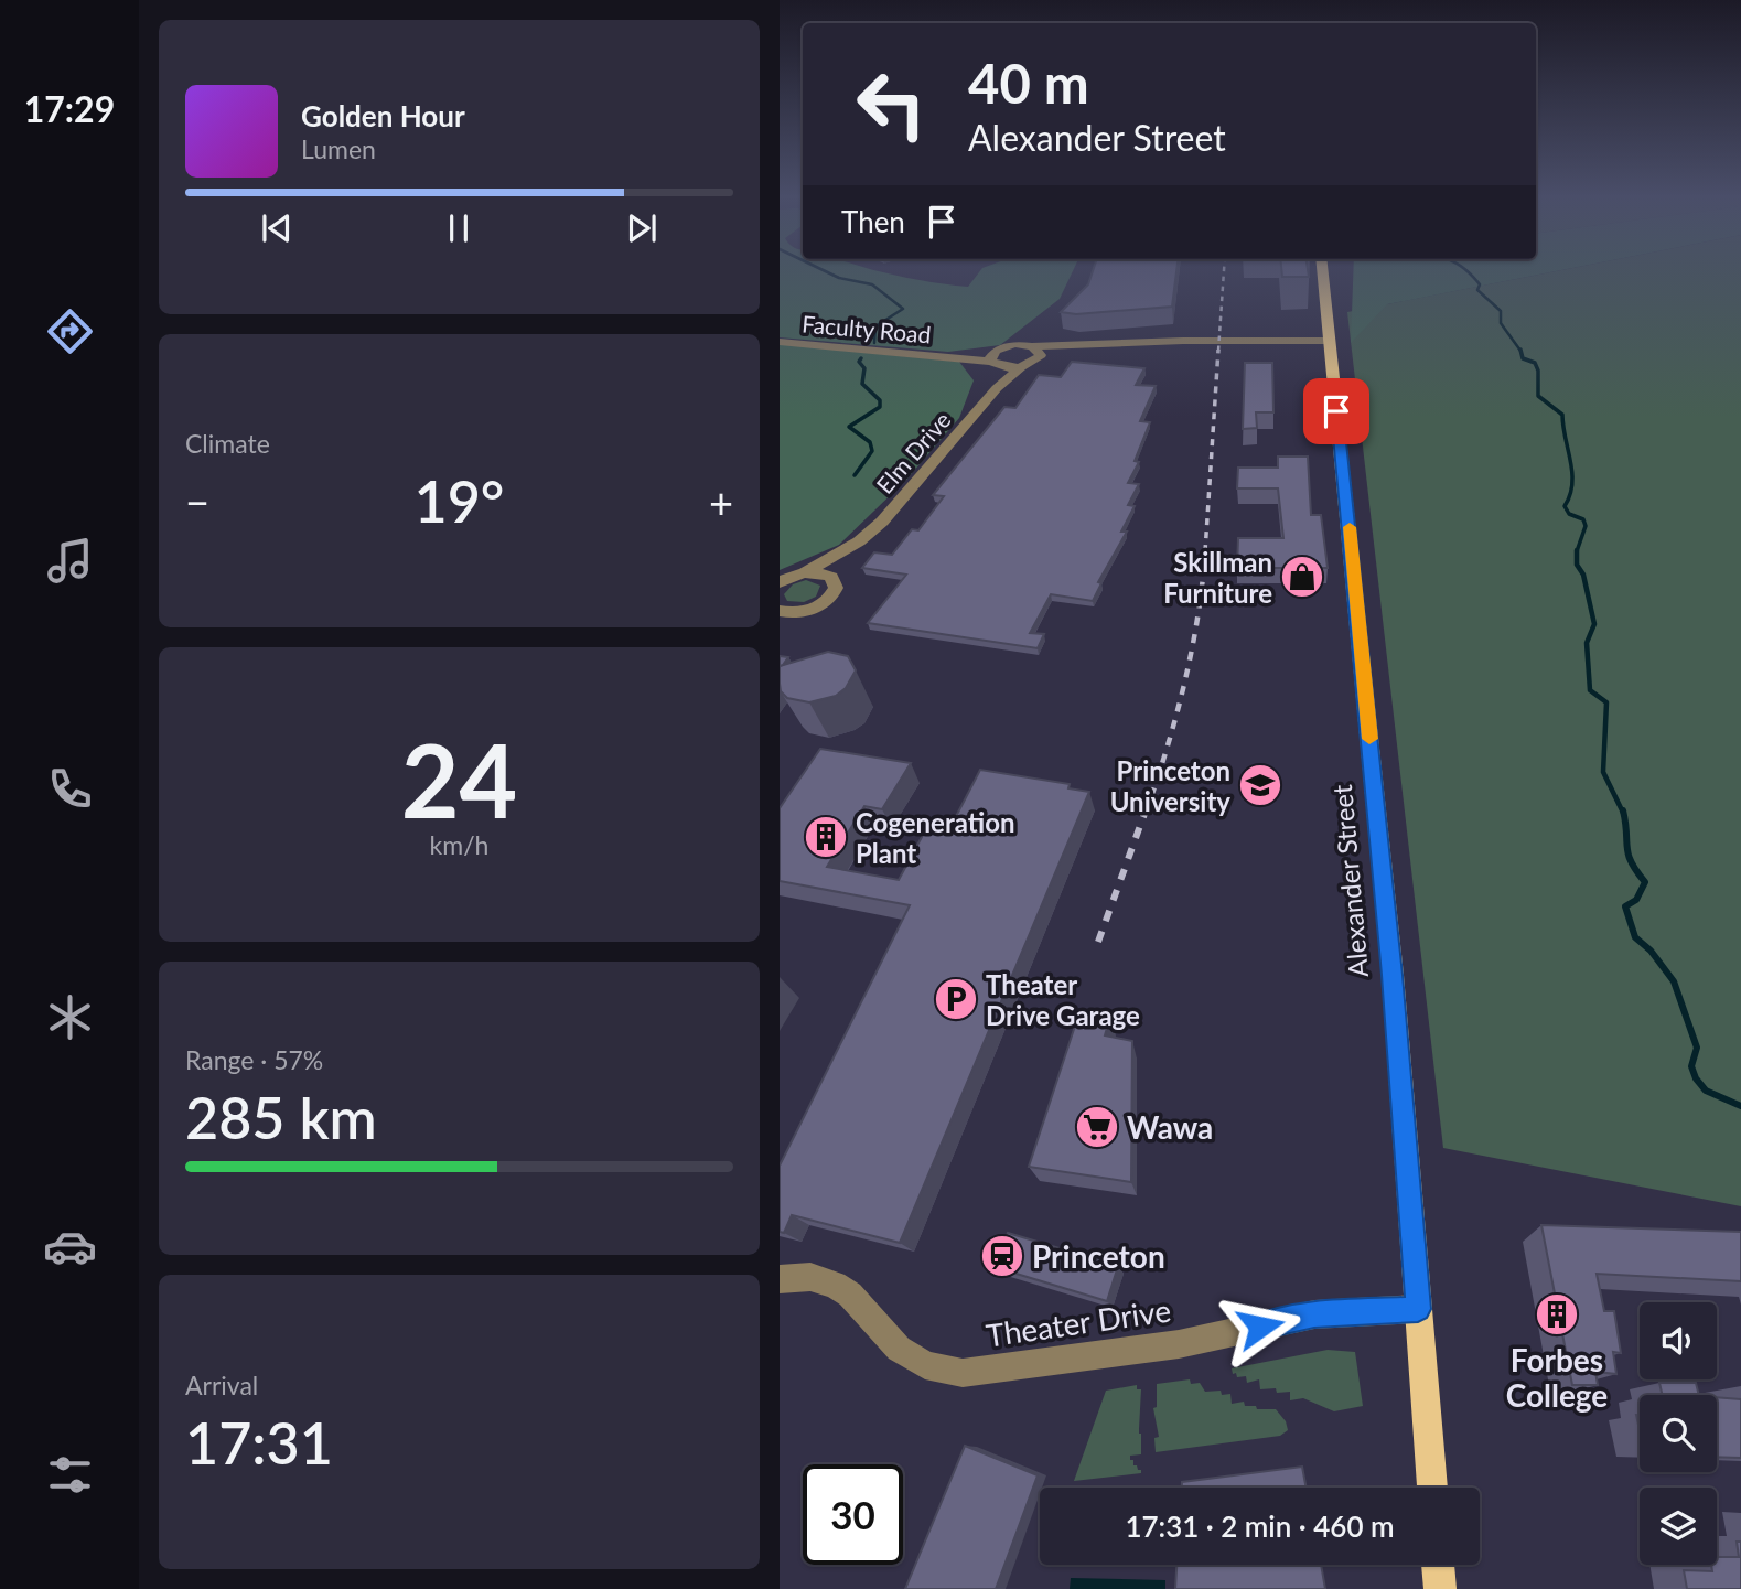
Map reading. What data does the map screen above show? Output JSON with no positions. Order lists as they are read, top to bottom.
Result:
{
  "streets": {
    "main road": ["Alexander Street"],
    "street": ["Faculty Road", "Elm Drive", "Theater Drive"]
  },
  "crossings": [
    ["Faculty Road", "Elm Drive"],
    ["Alexander Street", "Theater Drive"]
  ],
  "places": {
    "shop": ["Skillman Furniture"],
    "school or university": ["Princeton University"],
    "building": ["Cogeneration Plant", "Forbes College"],
    "parking": ["Theater Drive Garage"],
    "supermarket": ["Wawa"],
    "station": ["Princeton"]
  },
  "page": {
    "tabs": "17:29",
    "turn": ["40 m", "Alexander Street"],
    "song": ["Golden Hour", "Lumen"],
    "then": "Then",
    "tile": [
      "Climate",
      ["24", "km/h"],
      ["Range · 57%", "285 km"],
      ["Arrival", "17:31"]
    ],
    "heat": ["−", "19°", "+"],
    "limit": "30",
    "trip": "17:31 · 2 min · 460 m"
  }
}
